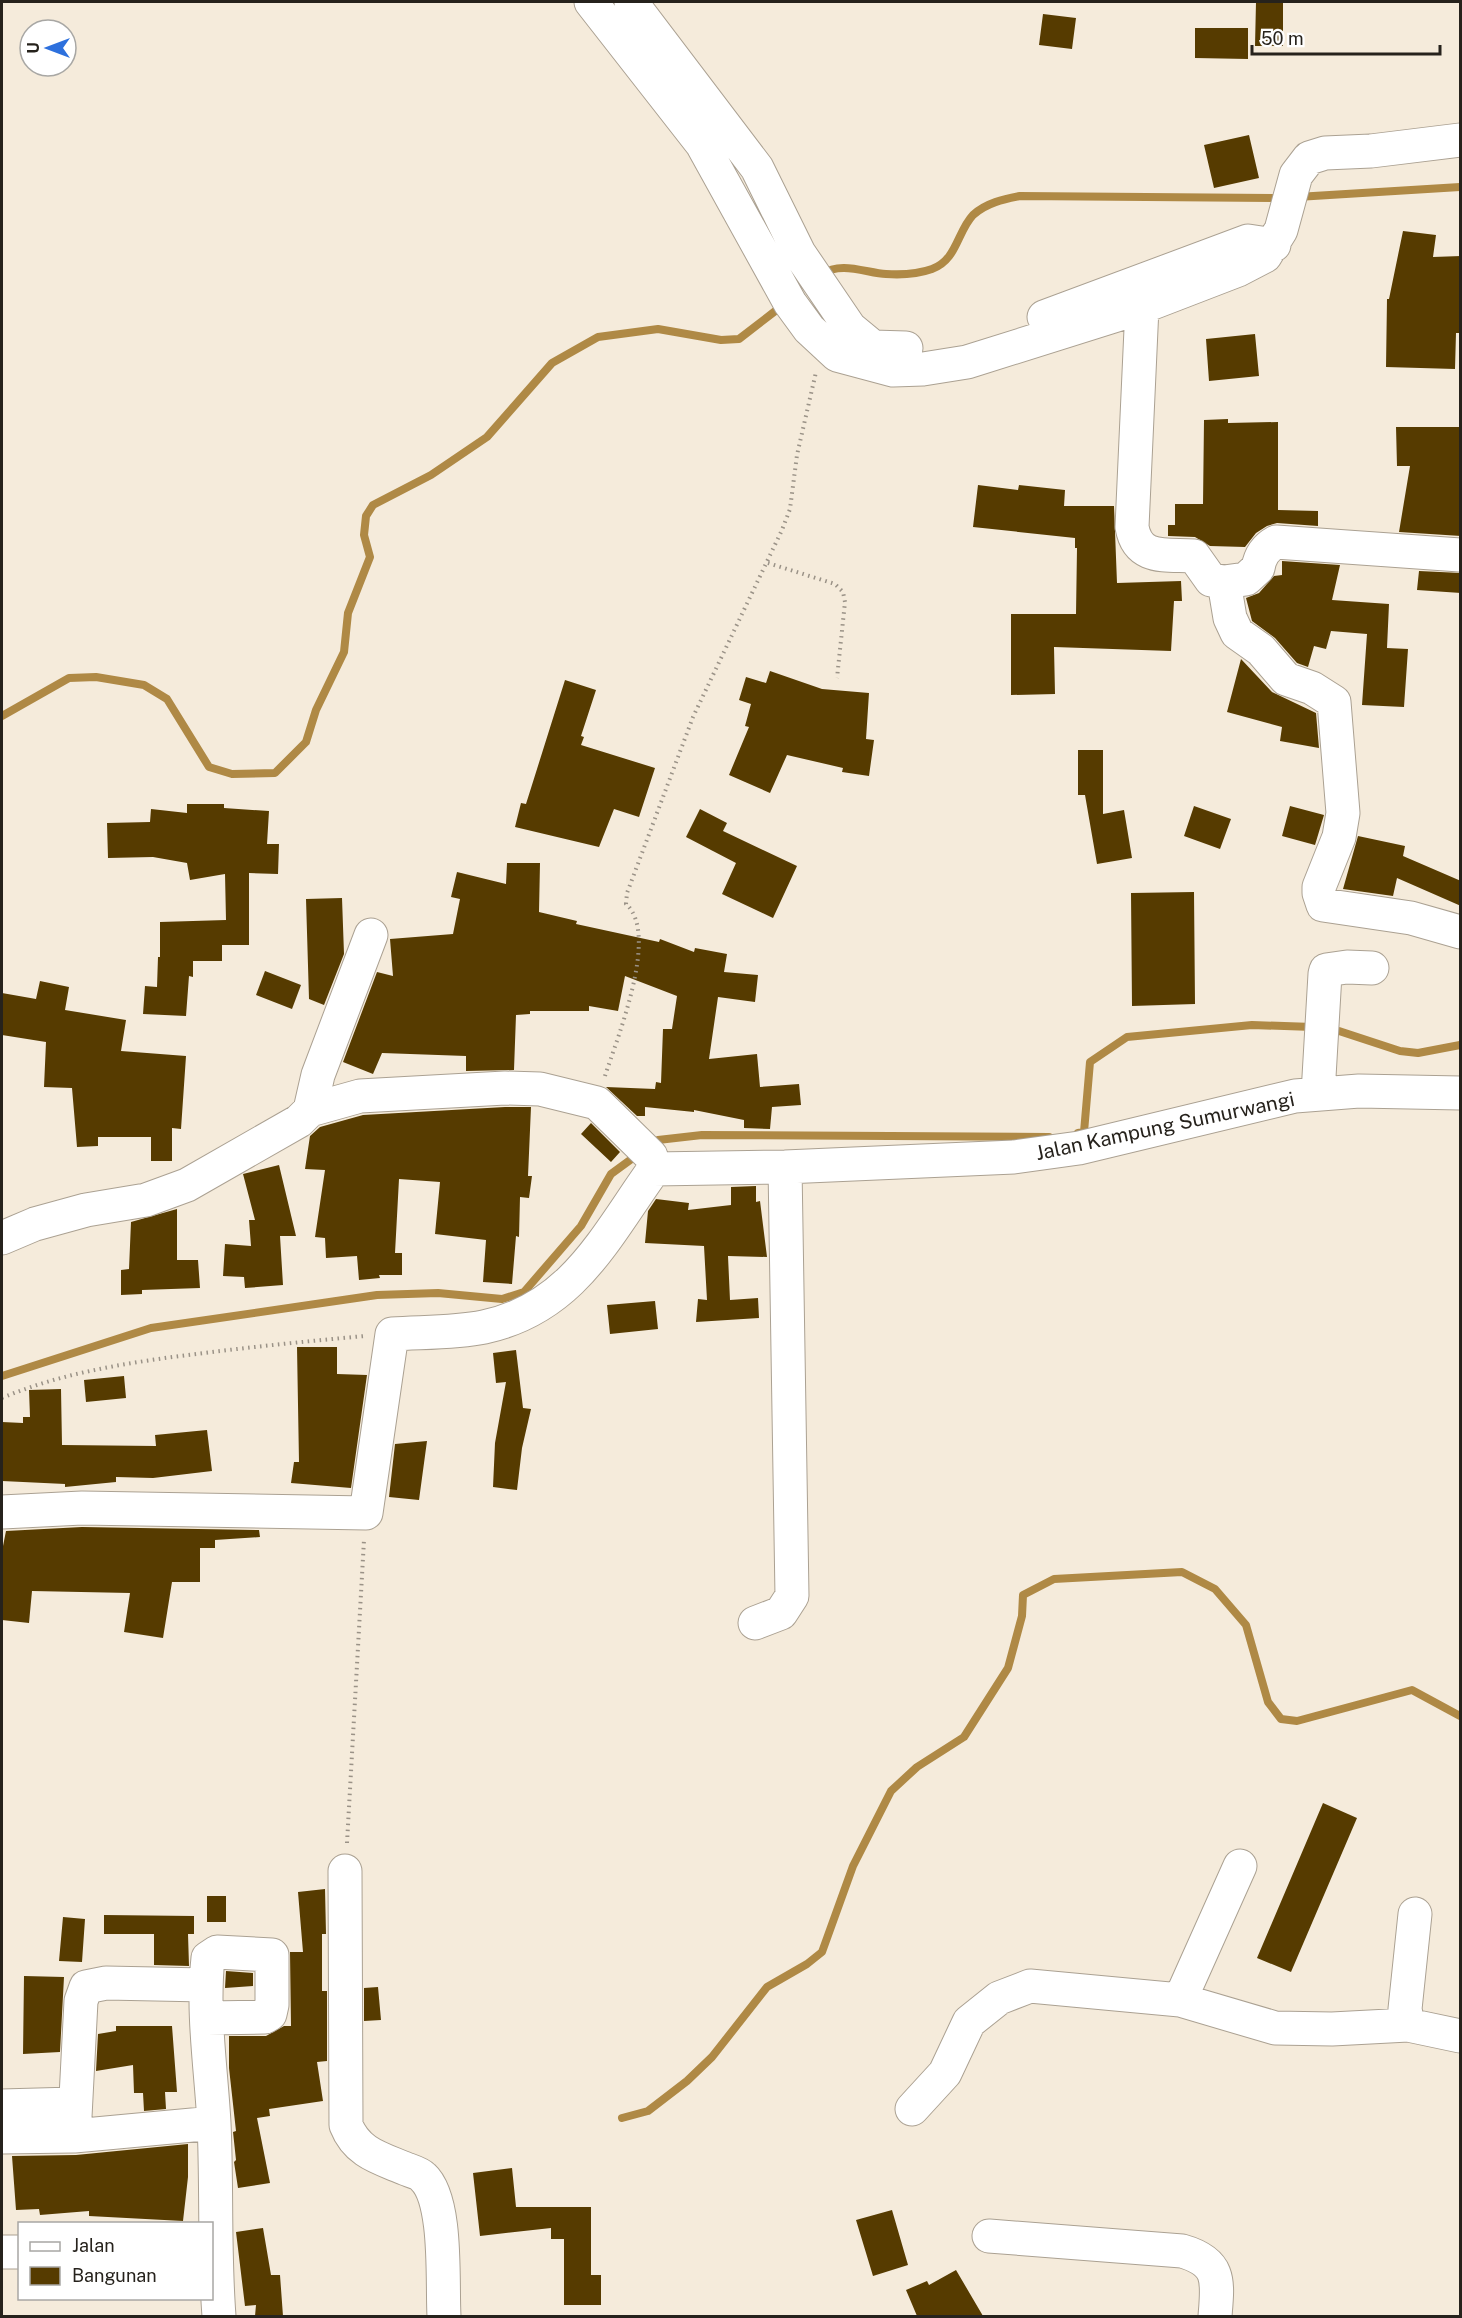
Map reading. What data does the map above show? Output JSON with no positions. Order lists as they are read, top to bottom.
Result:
{
  "streets": {
    "street": ["Jalan Kampung Sumurwangi"]
  },
  "legend": ["Jalan", "Bangunan"],
  "scale_bar": "50 m",
  "north": "left"
}
